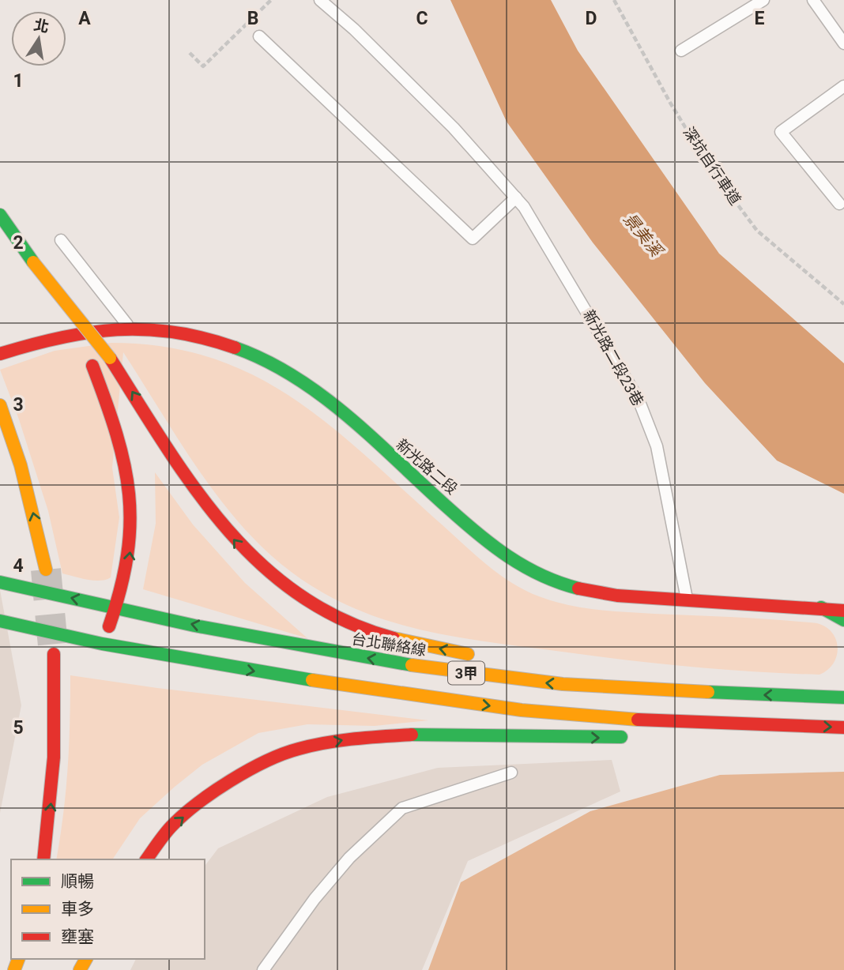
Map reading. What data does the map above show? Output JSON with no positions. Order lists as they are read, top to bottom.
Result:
{
  "streets": {
    "main road": ["新光路二段", "台北聯絡線", "3甲"],
    "lane": ["新光路二段23巷"],
    "path": ["深坑自行車道"]
  },
  "crossings": [
    ["新光路二段23巷", "新光路二段"]
  ],
  "water": ["景美溪"],
  "legend": ["順暢", "車多", "壅塞"],
  "north": "top",
  "grid": {
    "columns": [
      "A",
      "B",
      "C",
      "D",
      "E"
    ],
    "rows": [
      "1",
      "2",
      "3",
      "4",
      "5"
    ]
  }
}
